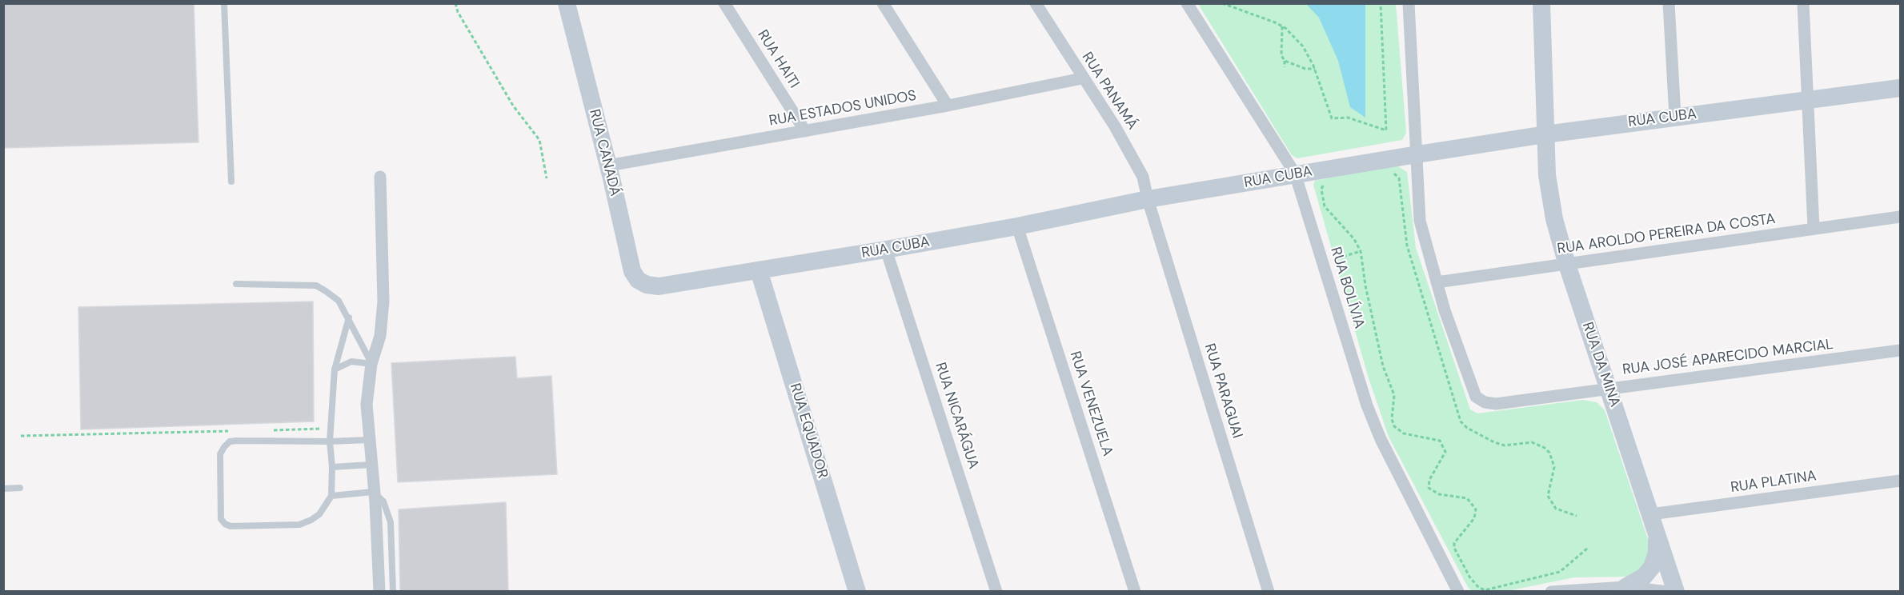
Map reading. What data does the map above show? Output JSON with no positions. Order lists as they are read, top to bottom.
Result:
{
  "streets": {
    "street": [
      "RUA HAITI",
      "RUA PANAMÁ",
      "RUA ESTADOS UNIDOS",
      "RUA CUBA",
      "RUA CANADÁ",
      "RUA AROLDO PEREIRA DA COSTA",
      "RUA BOLÍVIA",
      "RUA JOSÉ APARECIDO MARCIAL",
      "RUA DA MINA",
      "RUA PARAGUAI",
      "RUA VENEZUELA",
      "RUA NICARÁGUA",
      "RUA EQUADOR",
      "RUA PLATINA"
    ]
  },
  "crossings": [
    ["RUA HAITI", "RUA ESTADOS UNIDOS"],
    ["RUA PANAMÁ", "RUA ESTADOS UNIDOS"],
    ["RUA PANAMÁ", "RUA CUBA"],
    ["RUA PANAMÁ", "RUA PARAGUAI"],
    ["RUA ESTADOS UNIDOS", "RUA CANADÁ"],
    ["RUA CUBA", "RUA CANADÁ"],
    ["RUA CUBA", "RUA BOLÍVIA"],
    ["RUA CUBA", "RUA DA MINA"],
    ["RUA CUBA", "RUA PARAGUAI"],
    ["RUA CUBA", "RUA VENEZUELA"],
    ["RUA CUBA", "RUA NICARÁGUA"],
    ["RUA CUBA", "RUA EQUADOR"],
    ["RUA AROLDO PEREIRA DA COSTA", "RUA JOSÉ APARECIDO MARCIAL"],
    ["RUA AROLDO PEREIRA DA COSTA", "RUA DA MINA"],
    ["RUA JOSÉ APARECIDO MARCIAL", "RUA DA MINA"],
    ["RUA DA MINA", "RUA PLATINA"]
  ]
}
